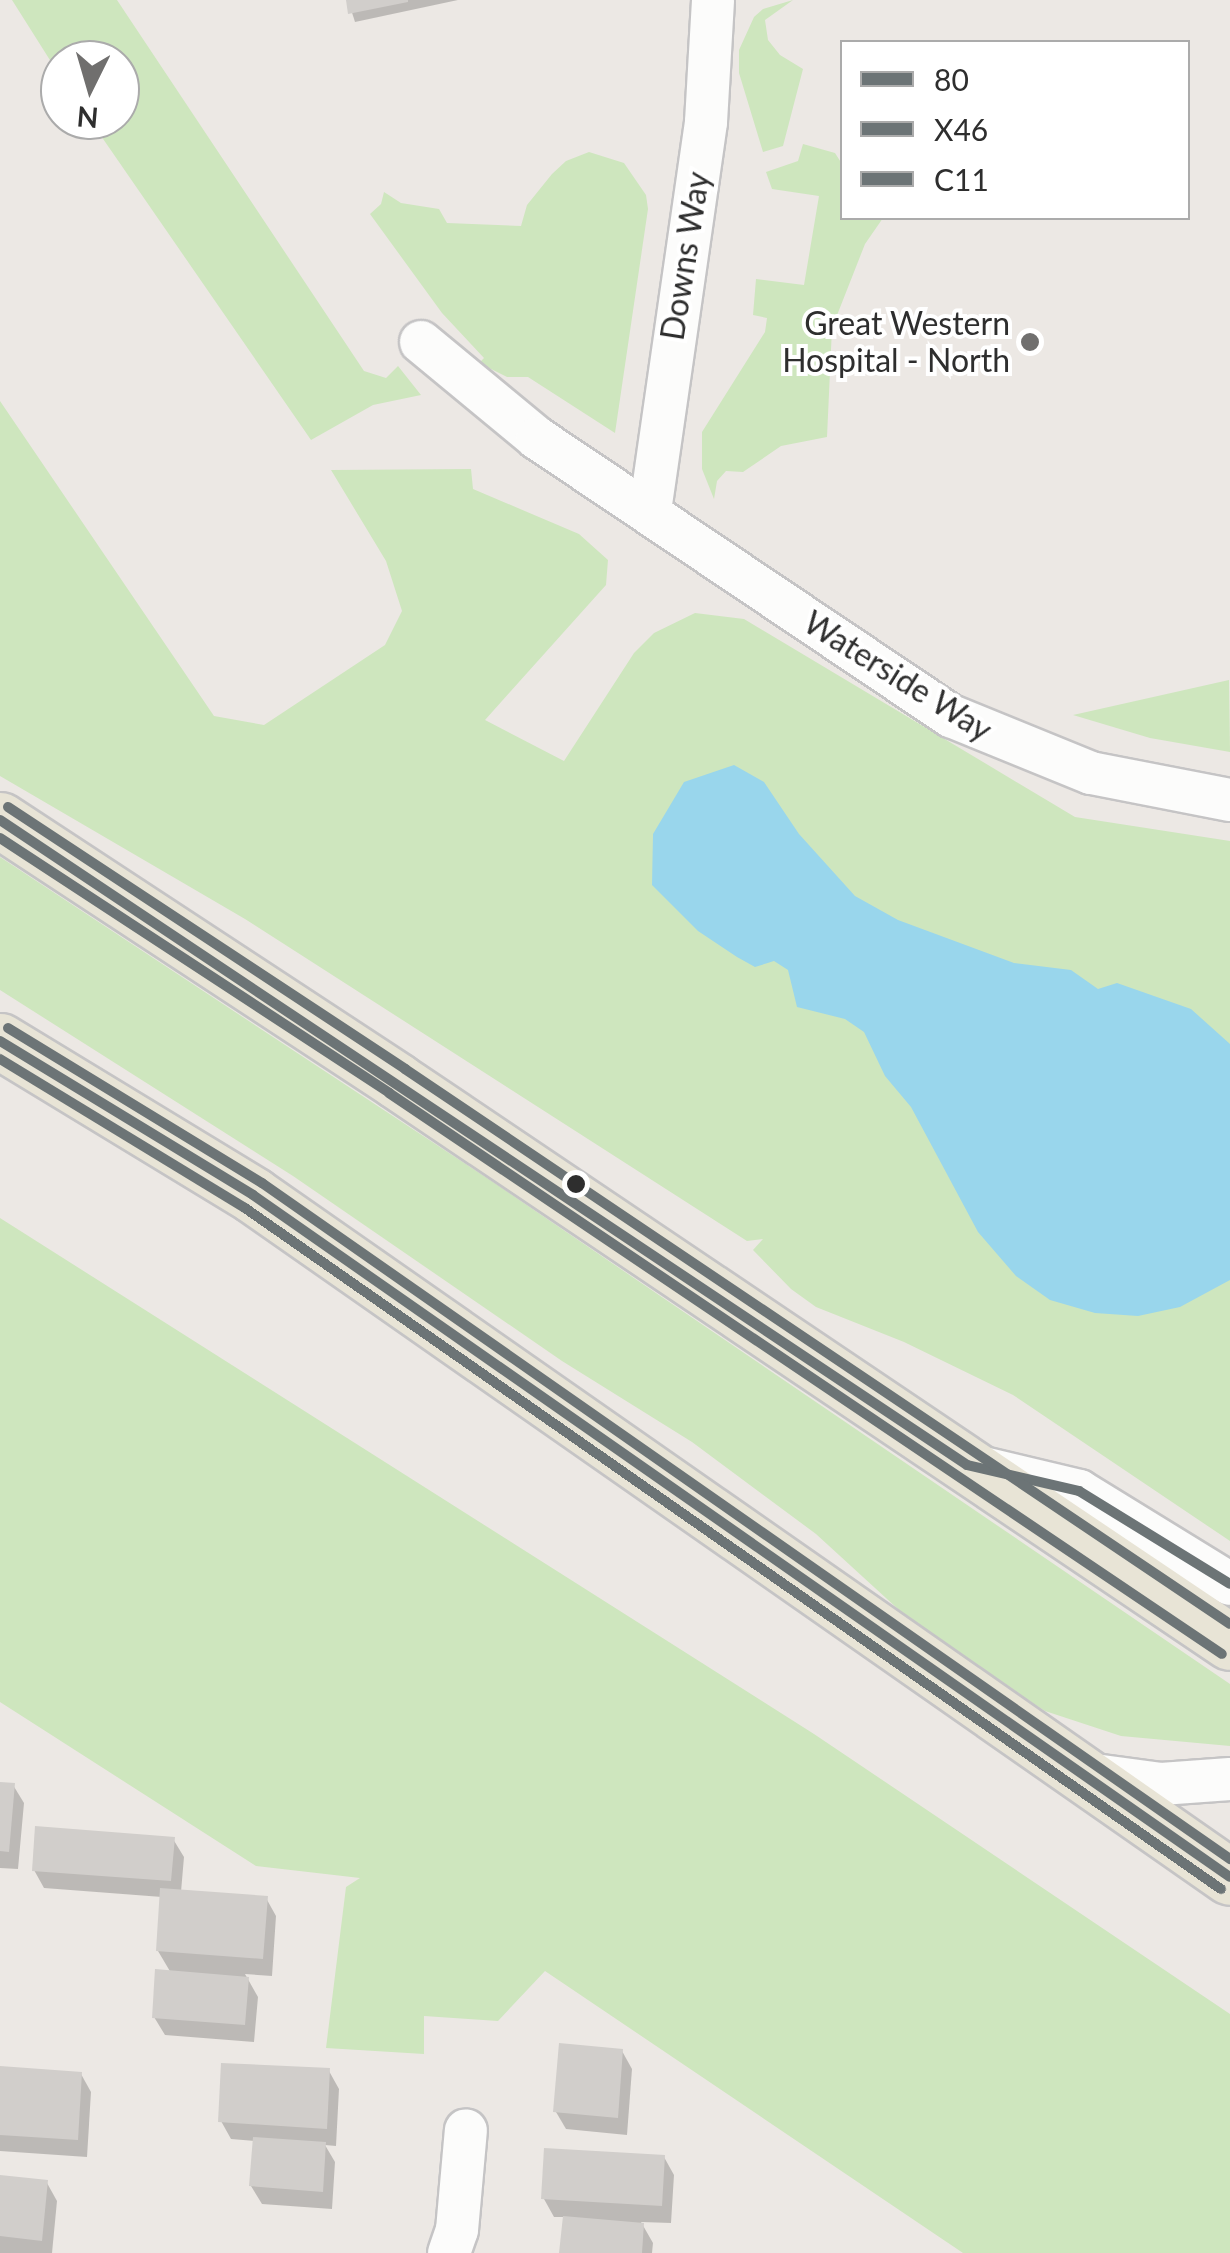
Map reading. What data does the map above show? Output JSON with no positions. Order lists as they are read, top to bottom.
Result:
{
  "streets": {
    "street": ["Downs Way", "Waterside Way"]
  },
  "crossings": [
    ["Downs Way", "Waterside Way"]
  ],
  "places": ["Great Western Hospital - North"],
  "lines": ["transit line C11", "transit line 80", "transit line X46"],
  "legend": ["80", "X46", "C11"],
  "north": "bottom"
}
